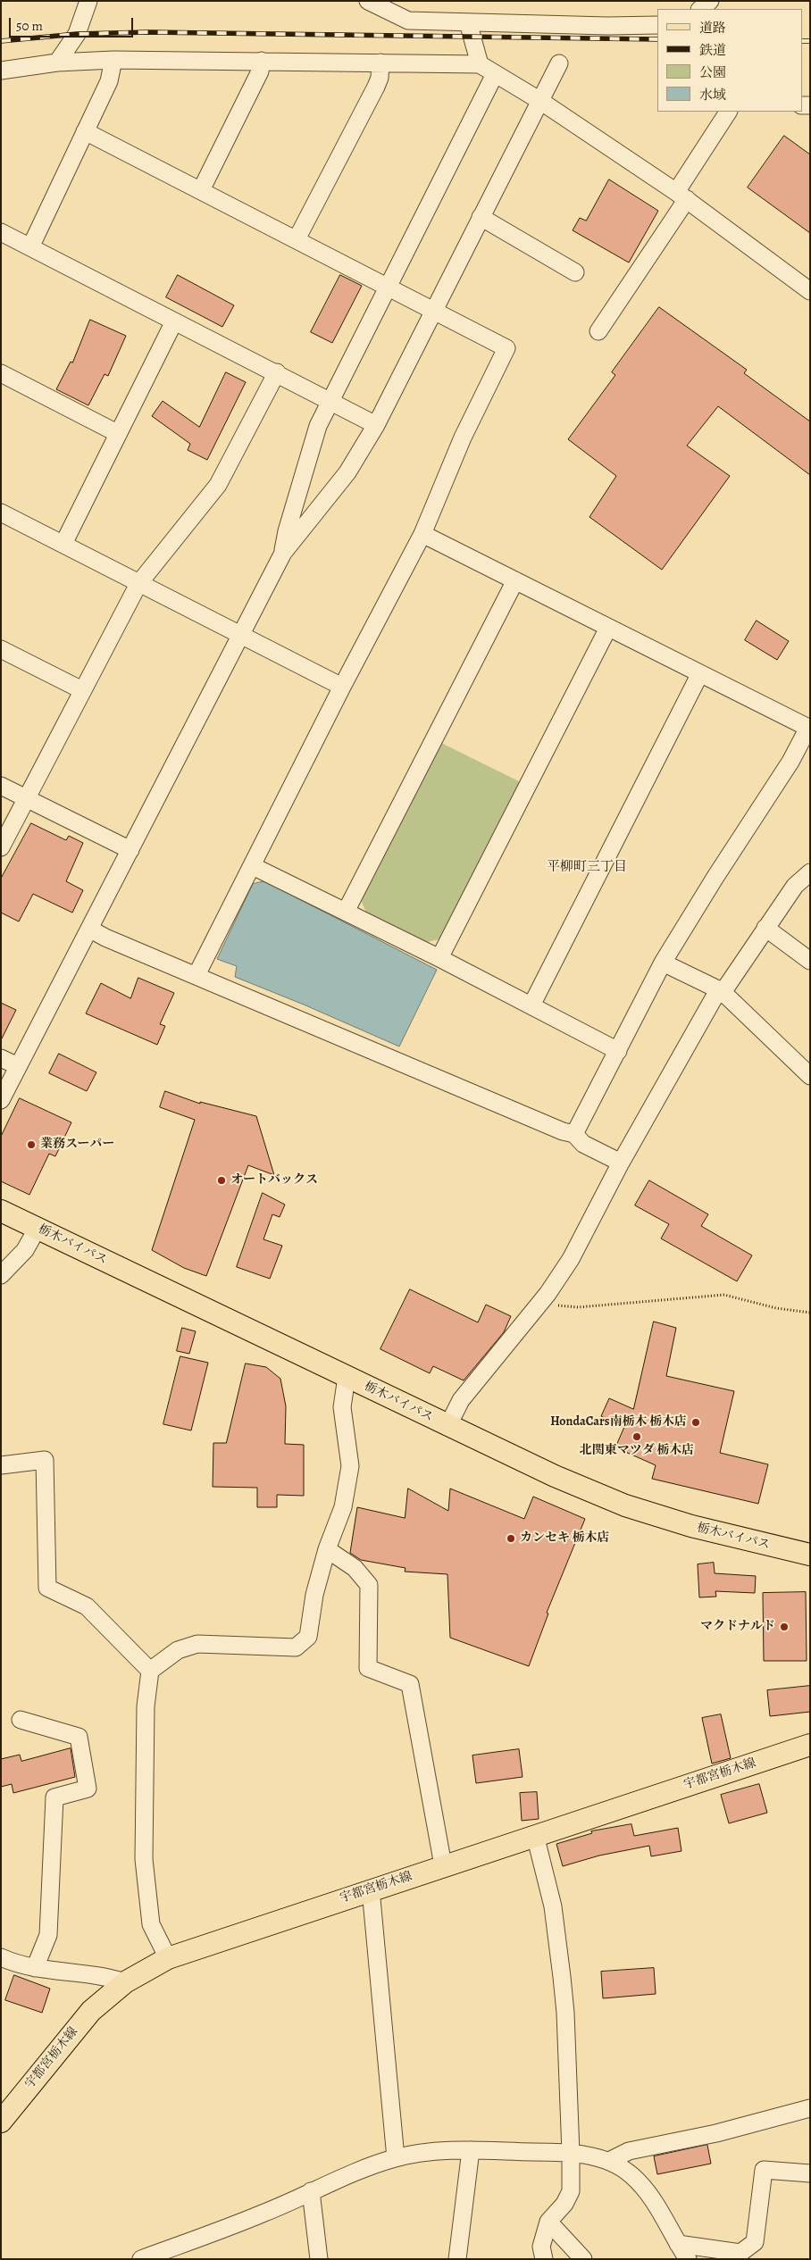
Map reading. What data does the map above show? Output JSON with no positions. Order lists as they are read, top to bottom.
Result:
{
  "streets": {
    "main road": ["栃木バイパス", "宇都宮栃木線"]
  },
  "districts": ["平柳町三丁目"],
  "places": [
    "業務スーパー",
    "オートバックス",
    "HondaCars南栃木 栃木店",
    "北関東マツダ 栃木店",
    "カンセキ 栃木店",
    "マクドナルド"
  ],
  "legend": [
    "道路",
    "鉄道",
    "公園",
    "水域"
  ],
  "scale_bar": "50 m"
}
